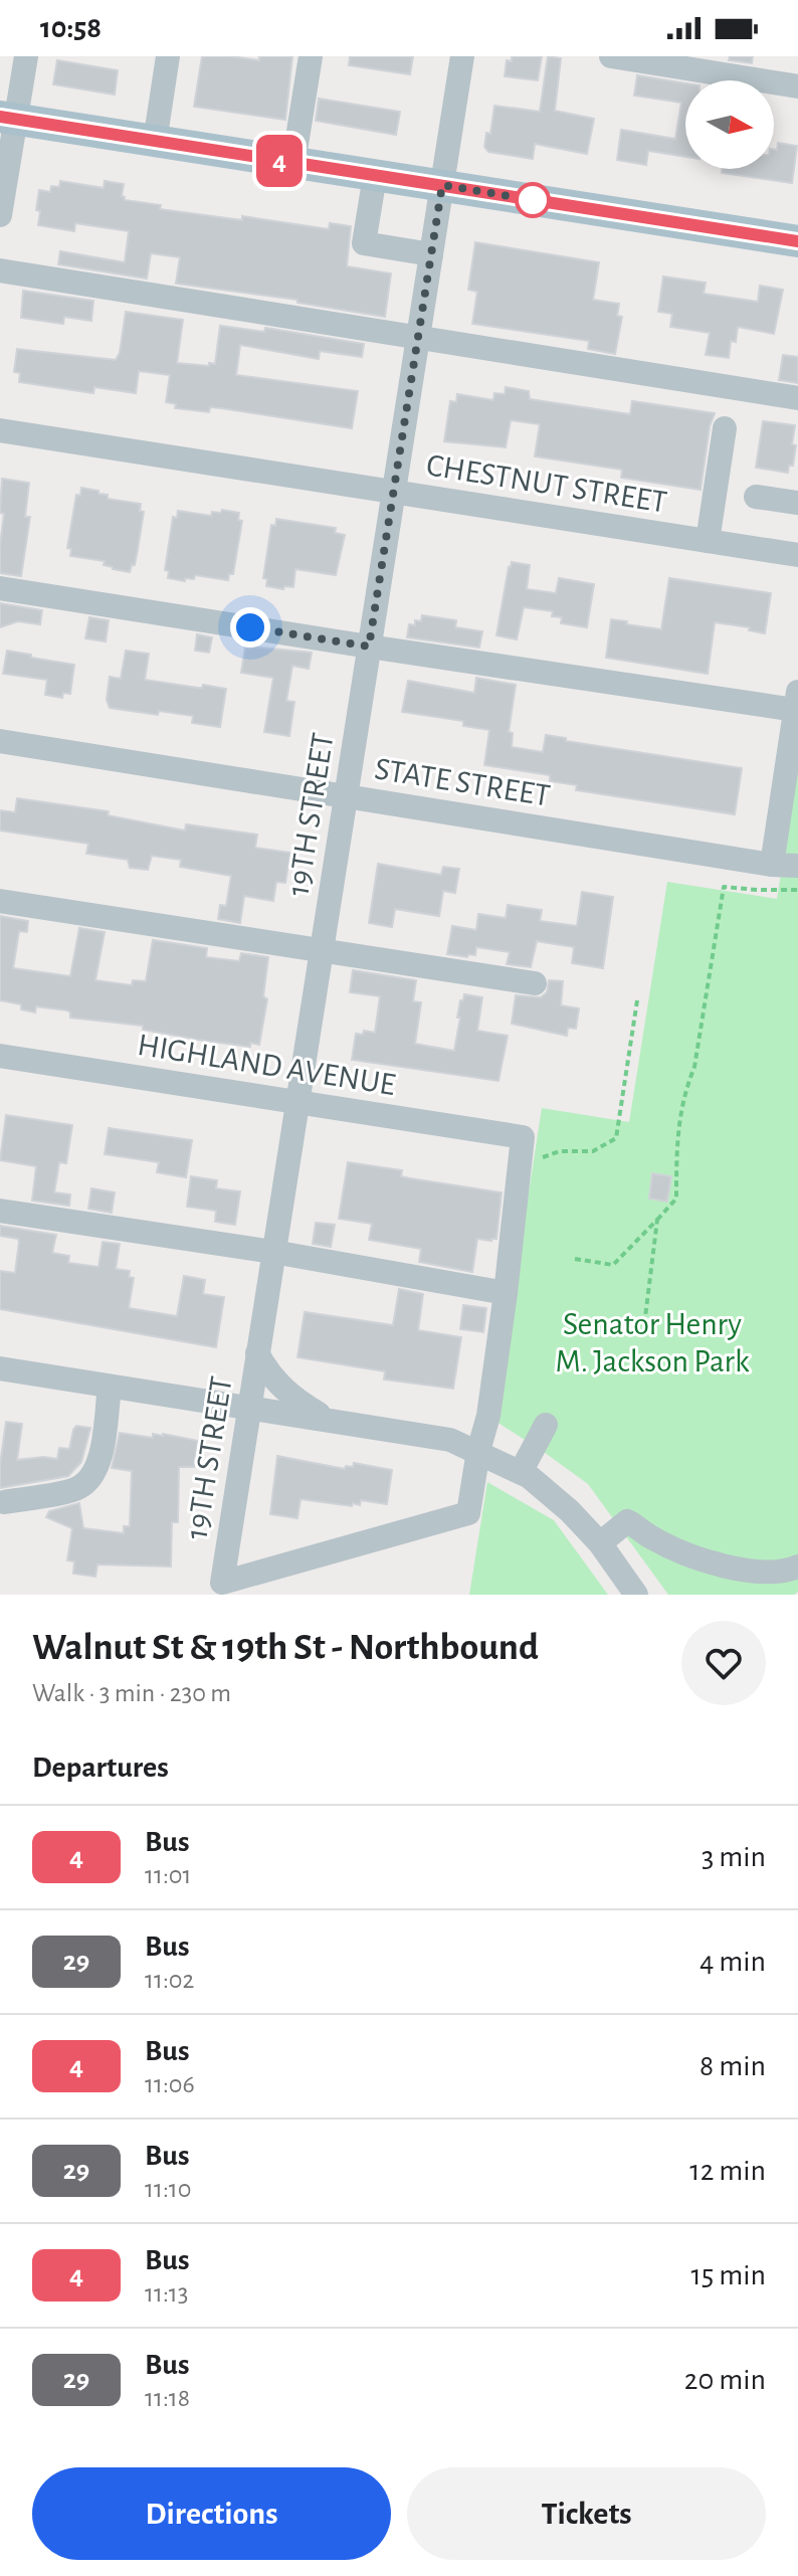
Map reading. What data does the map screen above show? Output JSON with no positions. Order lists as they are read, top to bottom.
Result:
{
  "streets": {
    "street": [
      "CHESTNUT STREET",
      "STATE STREET",
      "19TH STREET",
      "HIGHLAND AVENUE"
    ]
  },
  "crossings": [
    ["CHESTNUT STREET", "19TH STREET"],
    ["STATE STREET", "19TH STREET"],
    ["19TH STREET", "HIGHLAND AVENUE"]
  ],
  "parks": ["Senator Henry M. Jackson Park"],
  "lines": ["bus line 4"],
  "north": "right",
  "page": {
    "status": "10:58",
    "on_map": "4",
    "heading": [
      ["Walnut St & 19th St - Northbound", "Walk · 3 min · 230 m"],
      "Departures"
    ],
    "list": [
      {
        "mark": "4",
        "name": "Bus",
        "note": "11:01",
        "value": "3 min"
      },
      {
        "mark": "29",
        "name": "Bus",
        "note": "11:02",
        "value": "4 min"
      },
      {
        "mark": "4",
        "name": "Bus",
        "note": "11:06",
        "value": "8 min"
      },
      {
        "mark": "29",
        "name": "Bus",
        "note": "11:10",
        "value": "12 min"
      },
      {
        "mark": "4",
        "name": "Bus",
        "note": "11:13",
        "value": "15 min"
      },
      {
        "mark": "29",
        "name": "Bus",
        "note": "11:18",
        "value": "20 min"
      }
    ],
    "buttons": ["Directions", "Tickets"]
  }
}
